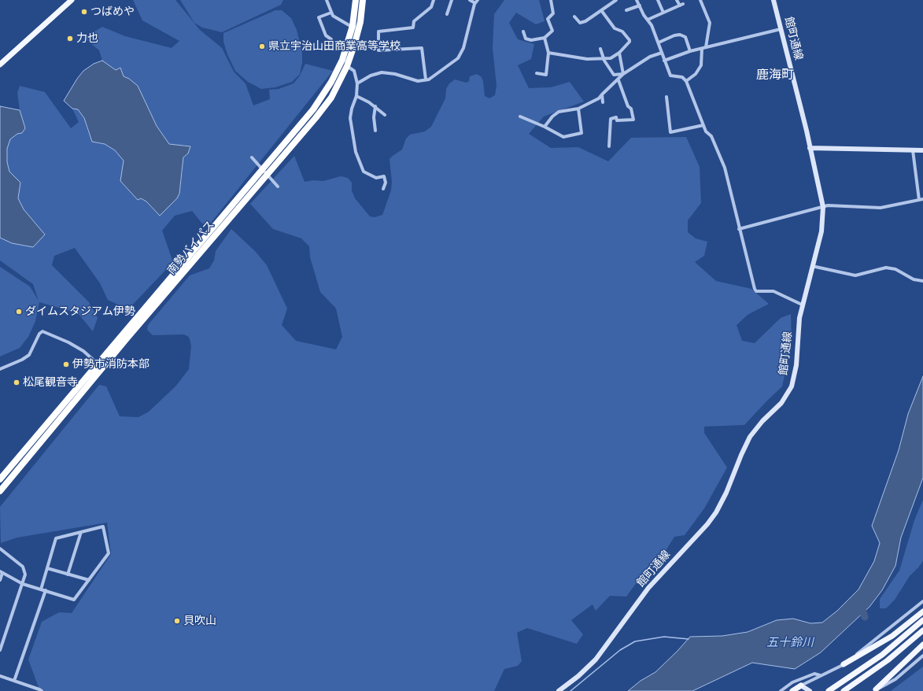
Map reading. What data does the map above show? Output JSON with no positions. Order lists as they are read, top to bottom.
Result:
{
  "streets": {
    "highway": ["南勢バイパス"],
    "main road": ["館町通線"]
  },
  "districts": ["鹿海町"],
  "water": ["五十鈴川"],
  "places": [
    "つばめや",
    "力也",
    "県立宇治山田商業高等学校",
    "ダイムスタジアム伊勢",
    "伊勢市消防本部",
    "松尾観音寺",
    "貝吹山"
  ]
}
